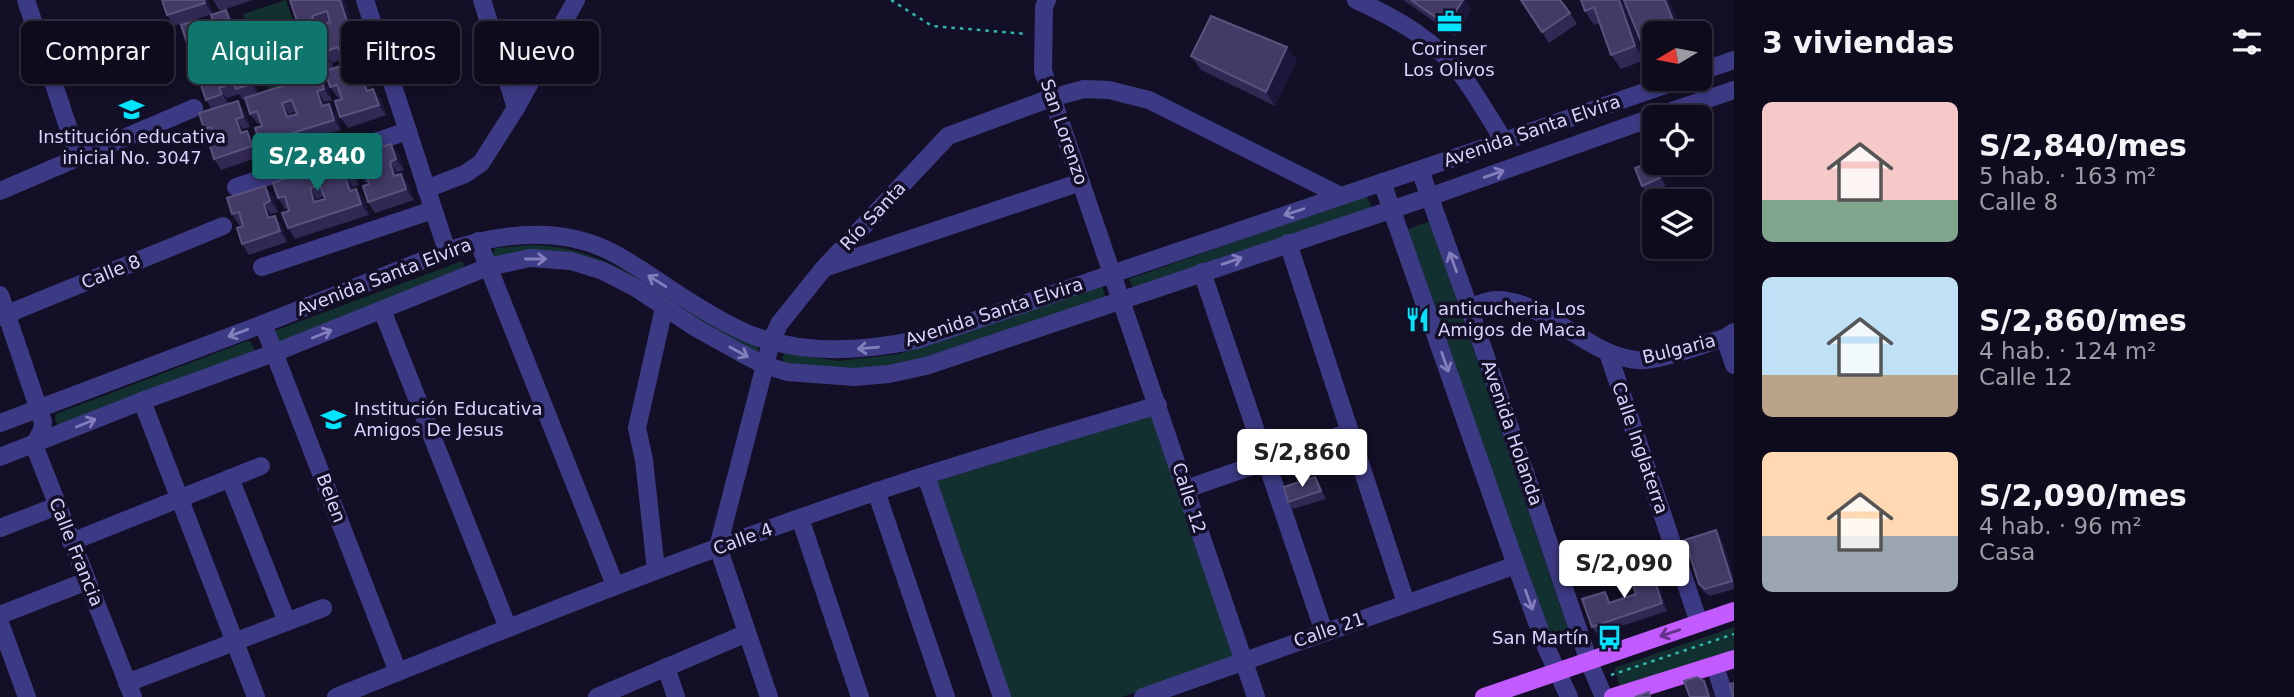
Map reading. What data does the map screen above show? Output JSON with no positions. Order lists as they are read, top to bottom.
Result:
{
  "streets": {
    "street": [
      "Avenida Santa Elvira",
      "San Lorenzo",
      "Río Santa",
      "Calle 8",
      "Bulgaria",
      "Avenida Holanda",
      "Calle Inglaterra",
      "Belen",
      "Calle 12",
      "Calle 4",
      "Calle Francia",
      "Calle 21"
    ]
  },
  "crossings": [
    ["Avenida Santa Elvira", "San Lorenzo"],
    ["Avenida Santa Elvira", "Río Santa"],
    ["Avenida Santa Elvira", "Avenida Holanda"],
    ["Avenida Santa Elvira", "Belen"],
    ["Avenida Santa Elvira", "Calle 12"],
    ["Avenida Santa Elvira", "Calle Francia"],
    ["San Lorenzo", "Río Santa"],
    ["San Lorenzo", "Calle 12"],
    ["Río Santa", "Calle 4"],
    ["Bulgaria", "Avenida Holanda"],
    ["Bulgaria", "Calle Inglaterra"],
    ["Belen", "Calle 4"],
    ["Calle 12", "Calle 4"],
    ["Calle 12", "Calle 21"]
  ],
  "places": {
    "office": ["Corinser Los Olivos"],
    "school or university": ["Institución educativa inicial No. 3047", "Institución Educativa Amigos De Jesus"],
    "restaurant": ["anticucheria Los Amigos de Maca"],
    "bus stop": ["San Martín"]
  },
  "north": "left",
  "page": {
    "heading": "3 viviendas",
    "chip": [
      "Comprar",
      "Alquilar",
      "Filtros",
      "Nuevo"
    ],
    "list": [
      {
        "name": "S/2,840/mes",
        "note": "5 hab. · 163 m² · Calle 8"
      },
      {
        "name": "S/2,860/mes",
        "note": "4 hab. · 124 m² · Calle 12"
      },
      {
        "name": "S/2,090/mes",
        "note": "4 hab. · 96 m² · Casa"
      }
    ],
    "price": ["S/2,840", "S/2,860", "S/2,090"]
  }
}
